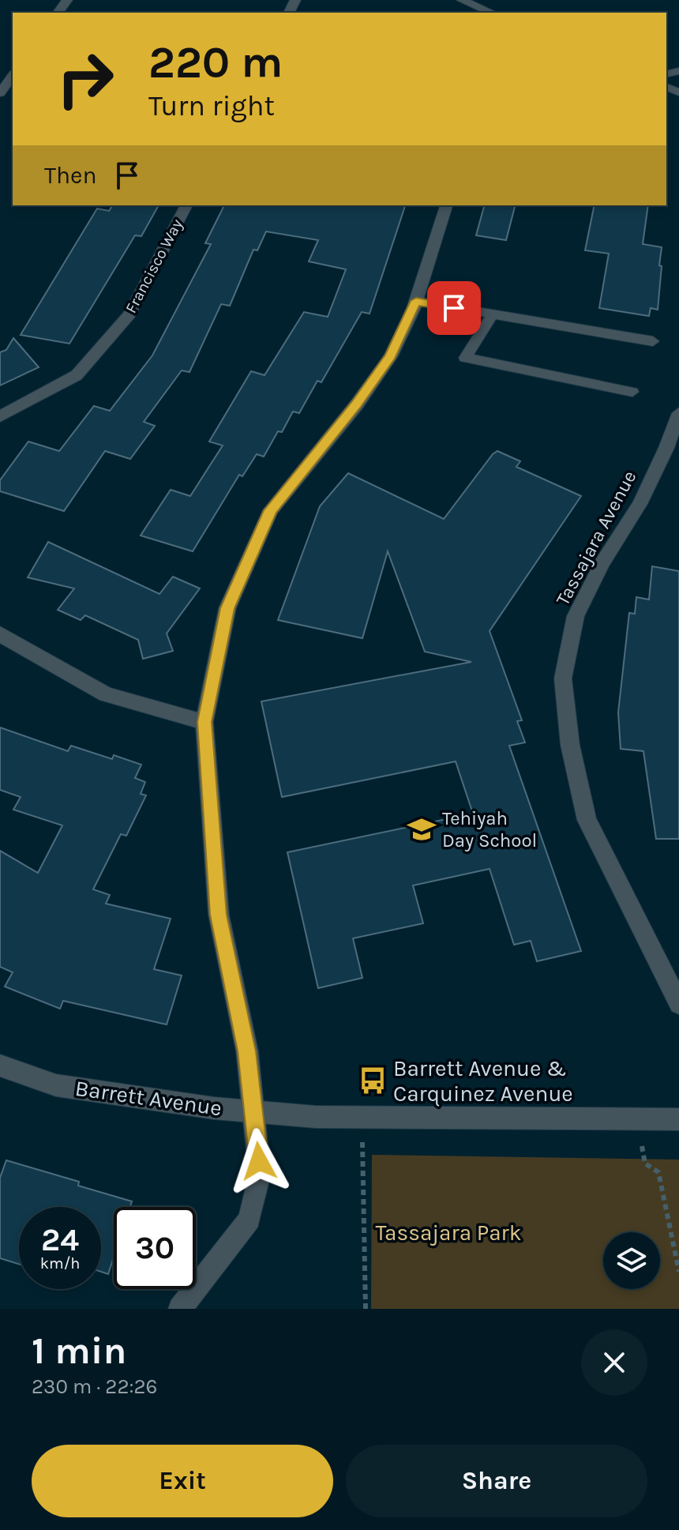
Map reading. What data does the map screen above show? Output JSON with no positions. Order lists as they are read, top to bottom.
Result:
{
  "streets": {
    "street": ["Francisco Way", "Tassajara Avenue", "Barrett Avenue"]
  },
  "parks": ["Tassajara Park"],
  "places": {
    "school or university": ["Tehiyah Day School"],
    "bus stop": ["Barrett Avenue & Carquinez Avenue"]
  },
  "page": {
    "turn": ["220 m", "Turn right"],
    "then": "Then",
    "speed": "24 km/h",
    "limit": "30",
    "heading": ["1 min", "230 m · 22:26"],
    "buttons": ["Exit", "Share"]
  }
}
